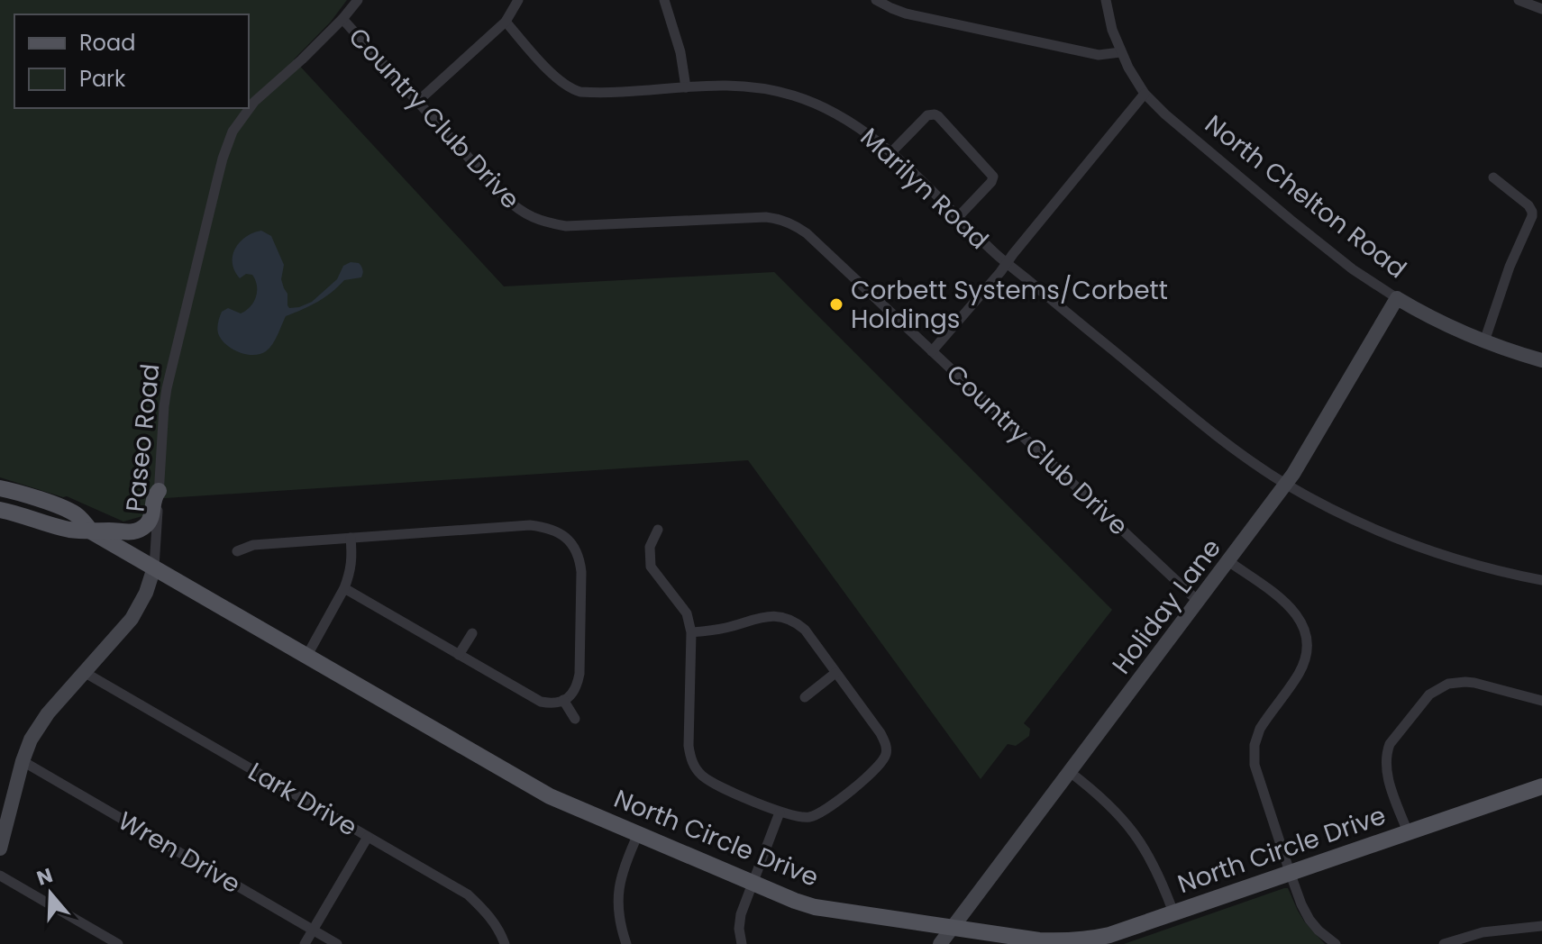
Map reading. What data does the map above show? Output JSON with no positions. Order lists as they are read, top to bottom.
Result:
{
  "streets": {
    "main road": ["North Circle Drive"],
    "street": [
      "Country Club Drive",
      "Marilyn Road",
      "North Chelton Road",
      "Paseo Road",
      "Holiday Lane",
      "Lark Drive",
      "Wren Drive"
    ]
  },
  "crossings": [
    ["Country Club Drive", "Paseo Road"],
    ["Country Club Drive", "Holiday Lane"],
    ["Marilyn Road", "Holiday Lane"],
    ["North Chelton Road", "Holiday Lane"],
    ["Paseo Road", "Lark Drive"],
    ["Paseo Road", "North Circle Drive"],
    ["Paseo Road", "Wren Drive"],
    ["Holiday Lane", "North Circle Drive"]
  ],
  "places": ["Corbett Systems/Corbett Holdings"],
  "legend": ["Road", "Park"],
  "north": "top"
}
